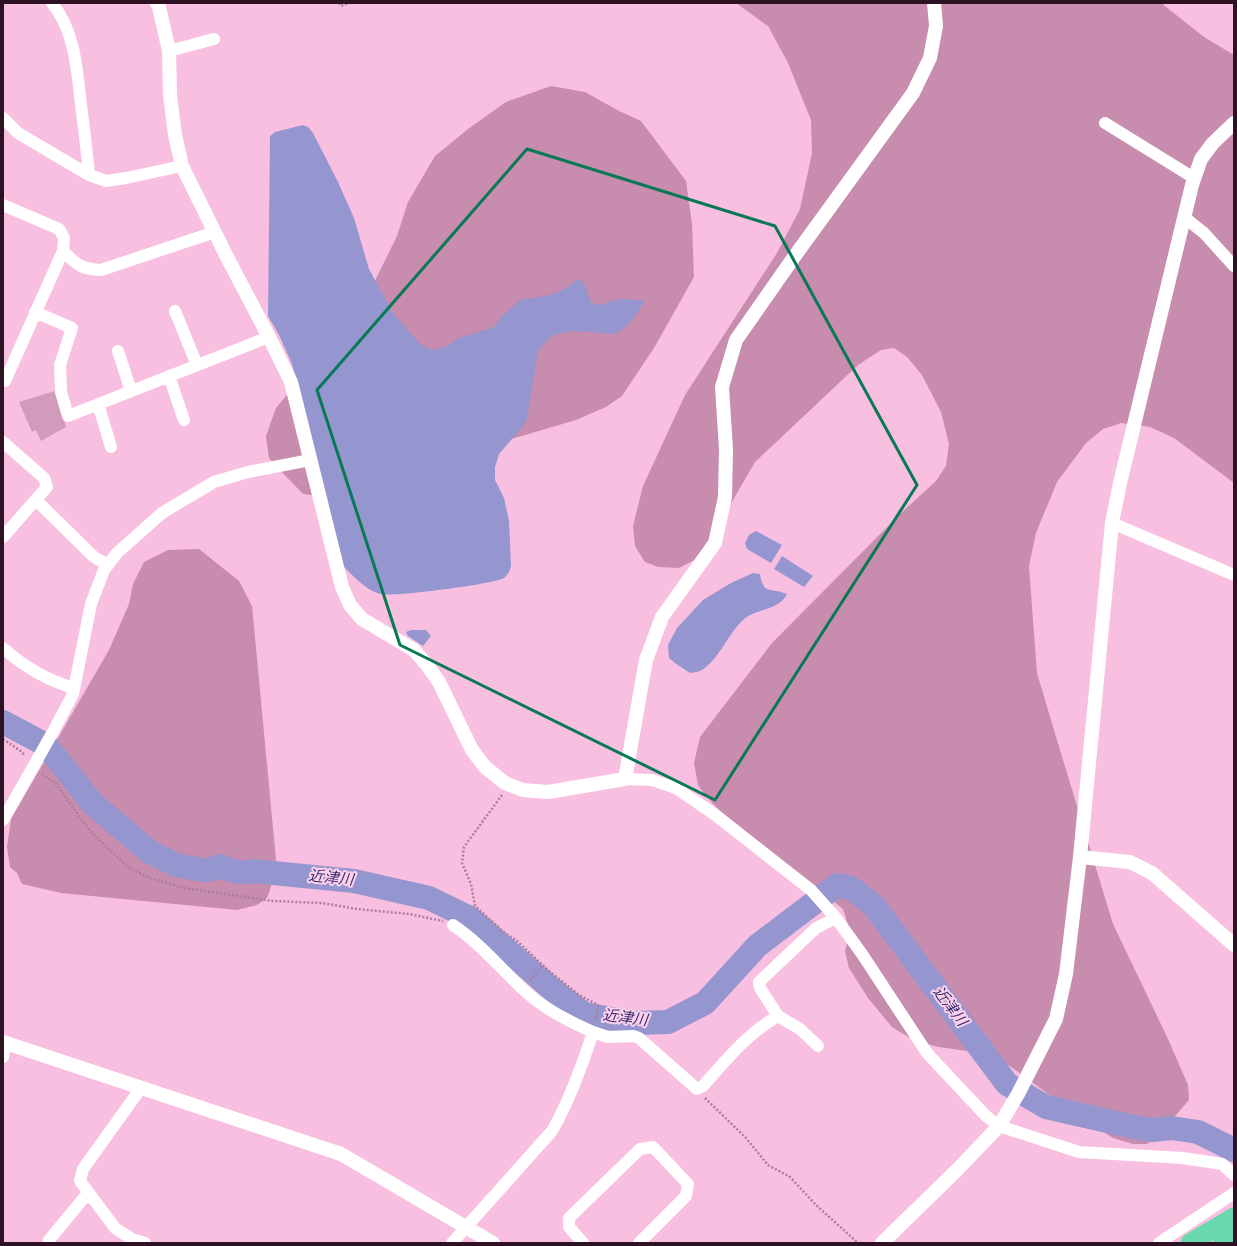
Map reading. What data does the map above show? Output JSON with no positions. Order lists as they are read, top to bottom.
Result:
{
  "water": ["近津川"]
}
